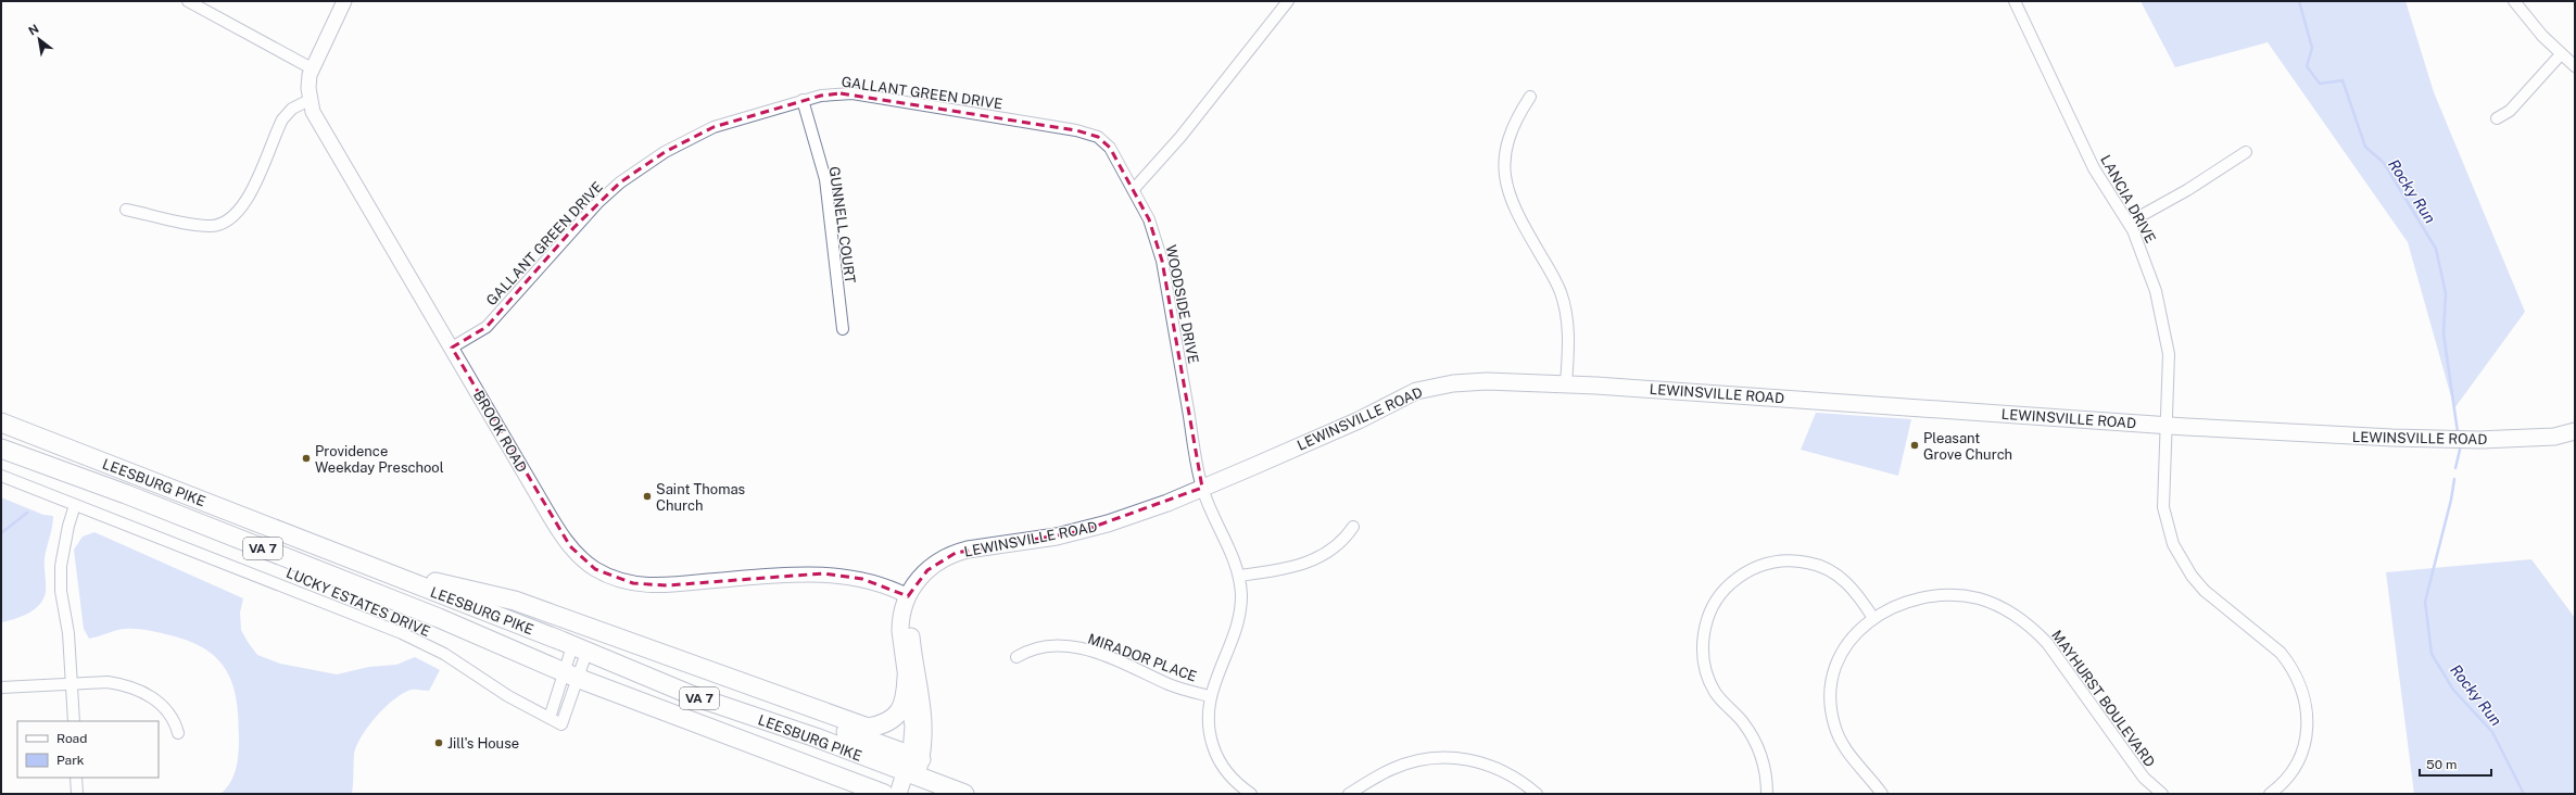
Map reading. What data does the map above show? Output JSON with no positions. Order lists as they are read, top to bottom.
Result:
{
  "streets": {
    "highway": ["LEESBURG PIKE", "VA 7"],
    "main road": ["LEWINSVILLE ROAD"],
    "street": [
      "GALLANT GREEN DRIVE",
      "LANCIA DRIVE",
      "GUNNELL COURT",
      "WOODSIDE DRIVE",
      "BROOK ROAD",
      "LUCKY ESTATES DRIVE",
      "MIRADOR PLACE",
      "MAYHURST BOULEVARD"
    ]
  },
  "crossings": [
    ["GALLANT GREEN DRIVE", "GUNNELL COURT"],
    ["GALLANT GREEN DRIVE", "WOODSIDE DRIVE"],
    ["GALLANT GREEN DRIVE", "BROOK ROAD"],
    ["LANCIA DRIVE", "LEWINSVILLE ROAD"],
    ["WOODSIDE DRIVE", "LEWINSVILLE ROAD"],
    ["WOODSIDE DRIVE", "MIRADOR PLACE"],
    ["LEWINSVILLE ROAD", "BROOK ROAD"],
    ["LEWINSVILLE ROAD", "LEESBURG PIKE"],
    ["LEESBURG PIKE", "LUCKY ESTATES DRIVE"]
  ],
  "water": ["Rocky Run"],
  "places": [
    "Pleasant Grove Church",
    "Providence Weekday Preschool",
    "Saint Thomas Church",
    "Jill's House"
  ],
  "legend": ["Road", "Park"],
  "scale_bar": "50 m",
  "north": "top left"
}
